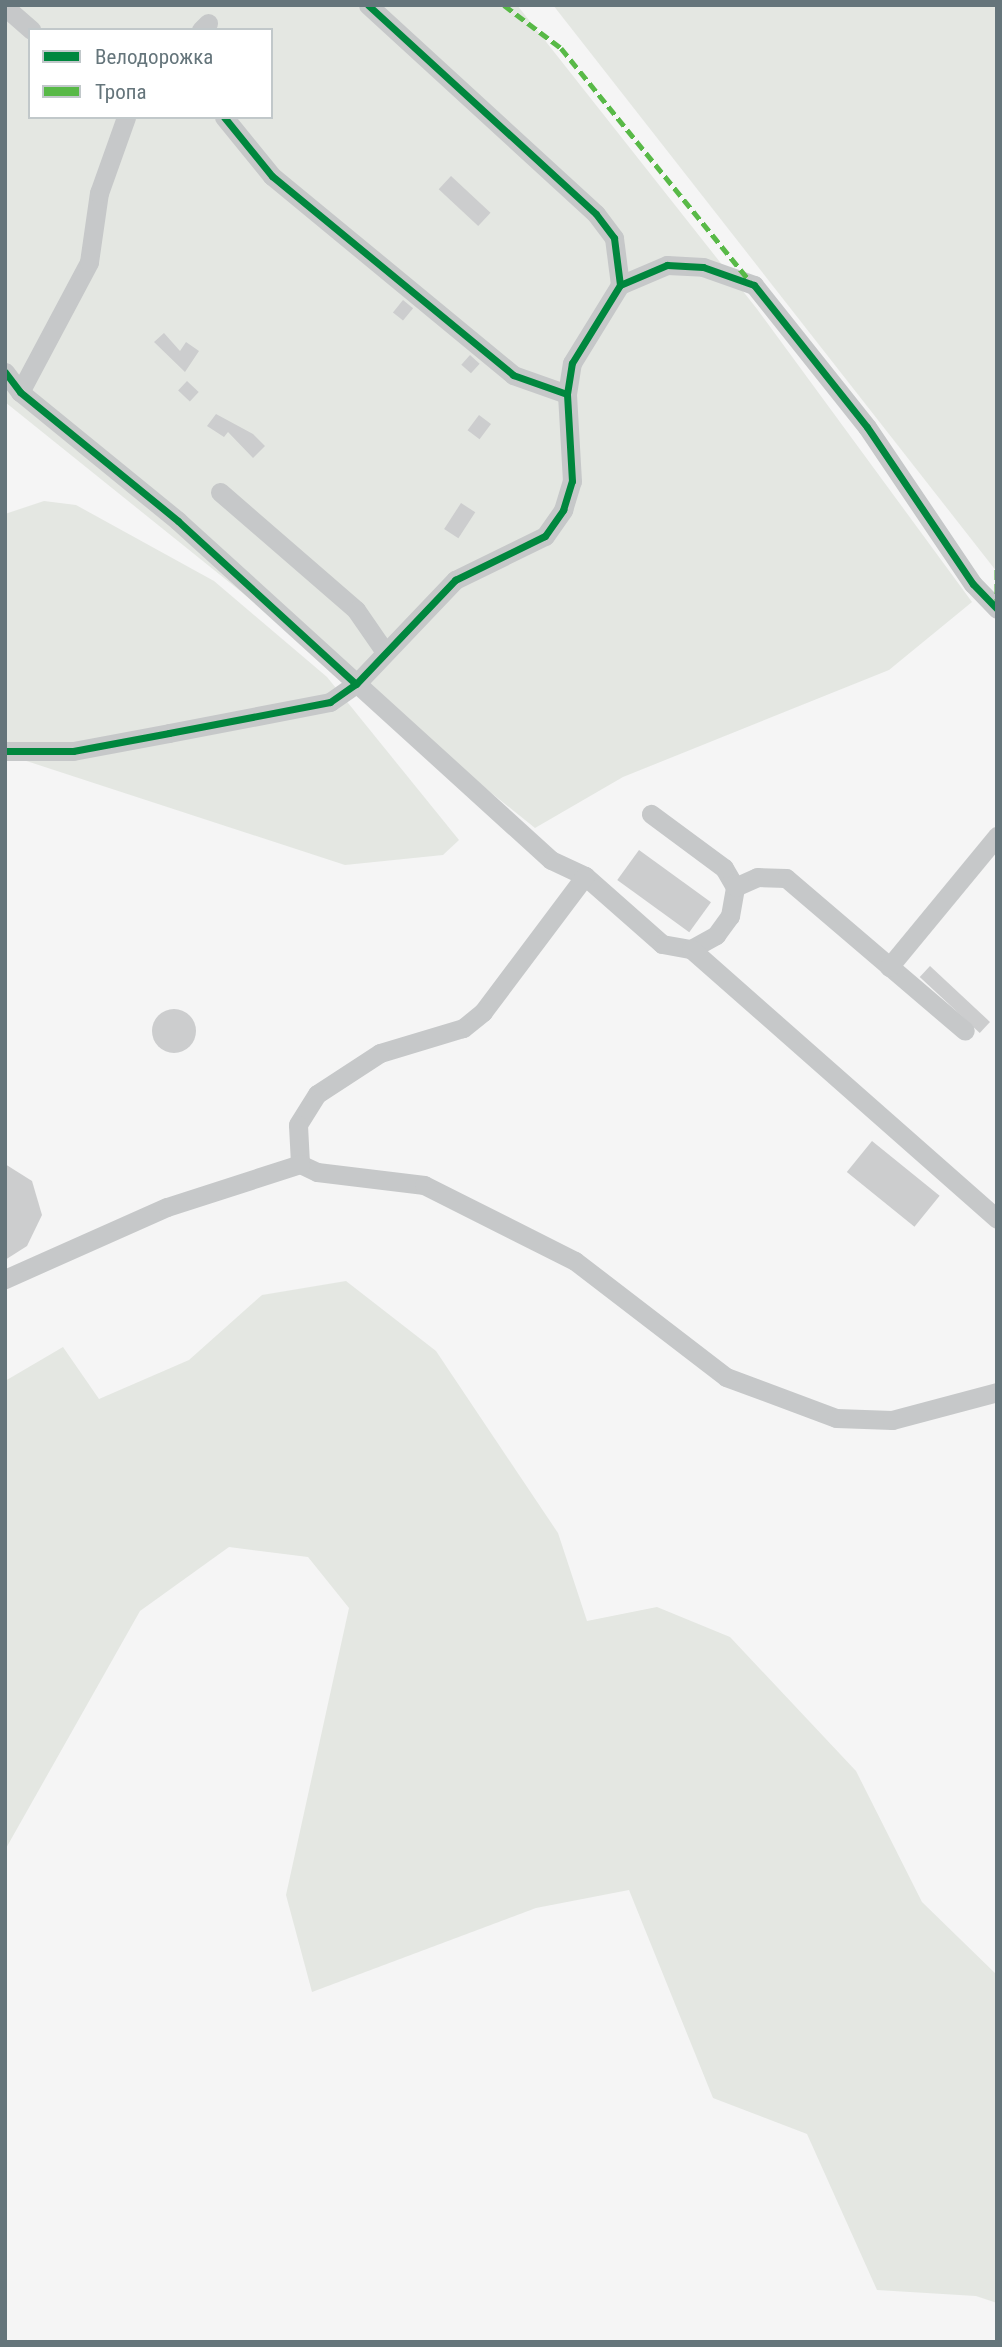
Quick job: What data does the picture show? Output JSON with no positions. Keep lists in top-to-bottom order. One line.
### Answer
{"legend":["Велодорожка","Тропа"]}
